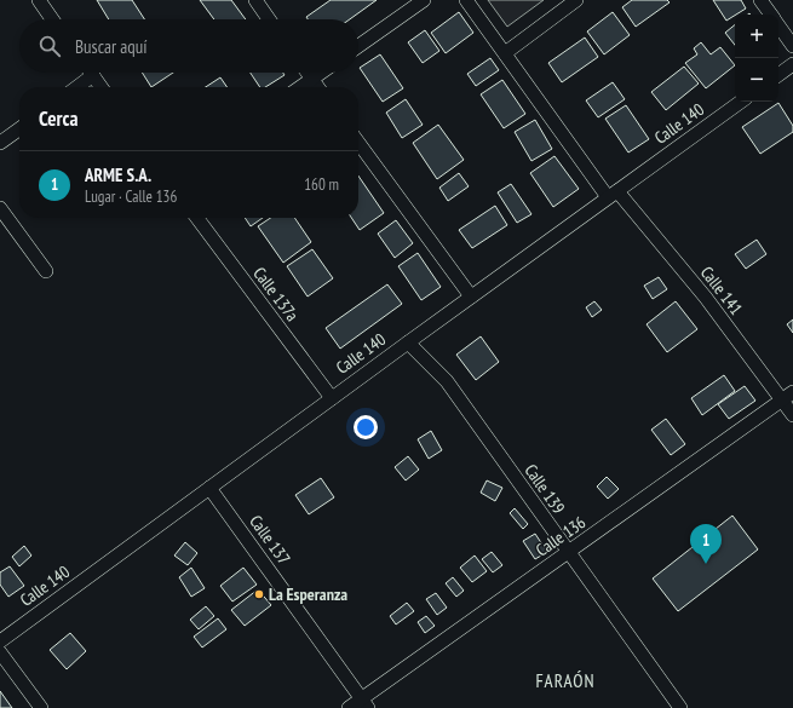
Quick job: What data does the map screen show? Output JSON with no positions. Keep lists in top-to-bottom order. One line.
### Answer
{"streets":{"street":["Calle 140","Calle 141","Calle 137a","Calle 139","Calle 136","Calle 137"]},"crossings":[["Calle 140","Calle 141"],["Calle 140","Calle 137a"],["Calle 140","Calle 139"],["Calle 140","Calle 137"],["Calle 141","Calle 136"],["Calle 139","Calle 136"],["Calle 136","Calle 137"]],"districts":["FARAÓN"],"places":["La Esperanza"],"page":{"map_buttons":["+","−"],"search":"Buscar aquí","heading":"Cerca","list":[{"mark":"1","name":"ARME S.A.","note":"Lugar · Calle 136","value":"160 m"}],"pins":"1"}}
